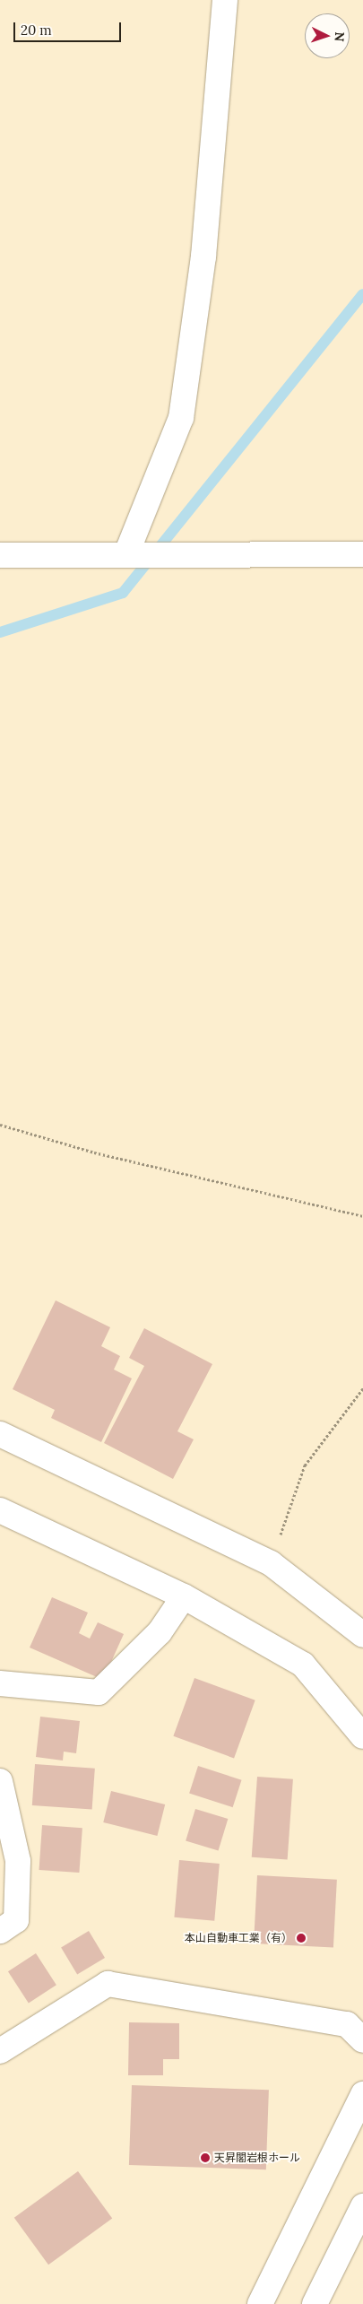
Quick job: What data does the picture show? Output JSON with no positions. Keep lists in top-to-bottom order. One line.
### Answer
{"places":["本山自動車工業（有）","天昇閣岩根ホール"],"scale_bar":"20 m","north":"right"}
